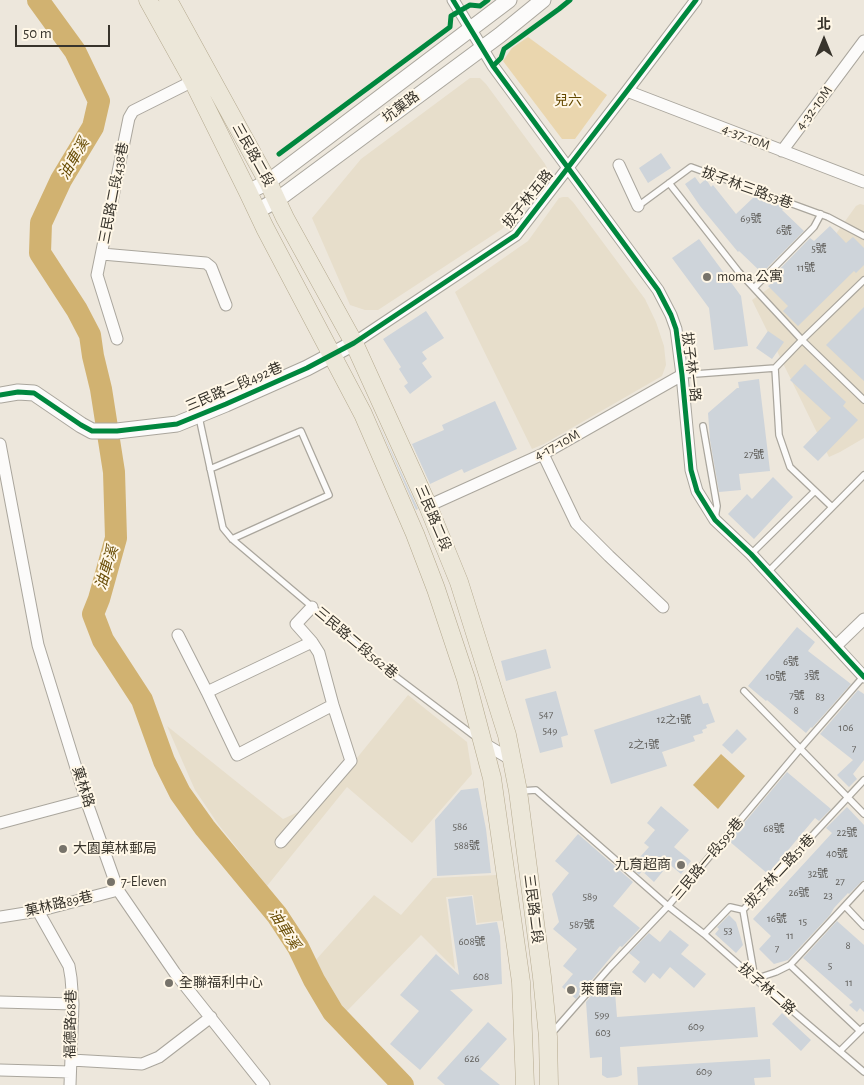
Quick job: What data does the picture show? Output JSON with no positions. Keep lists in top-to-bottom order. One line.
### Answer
{"streets":{"main road":["三民路二段"],"street":["坑菓路","4-32-10M","4-37-10M","三民路二段438巷","拔子林五路","拔子林一路","三民路二段492巷","4-17-10M","菓林路","菓林路89巷","福德路68巷"],"lane":["拔子林三路53巷","三民路二段562巷","三民路一段595巷","拔子林二路51巷","拔子林二路"]},"crossings":[["坑菓路","三民路二段"],["坑菓路","拔子林一路"],["4-32-10M","4-37-10M"],["4-37-10M","拔子林五路"],["三民路二段","三民路二段438巷"],["三民路二段","拔子林五路"],["三民路二段","三民路二段492巷"],["三民路二段","4-17-10M"],["三民路二段","三民路二段562巷"],["三民路二段","三民路一段595巷"],["三民路二段","拔子林二路"],["拔子林五路","拔子林一路"],["拔子林五路","三民路二段492巷"],["拔子林一路","4-17-10M"],["拔子林一路","三民路一段595巷"],["菓林路","菓林路89巷"],["三民路一段595巷","拔子林二路"],["拔子林二路51巷","拔子林二路"],["菓林路89巷","福德路68巷"]],"water":["油車溪"],"parks":["兒六"],"places":["moma 公寓","大園菓林郵局","九育超商","7-Eleven","全聯福利中心","萊爾富"],"house_numbers":["69號","6號","5號","11號","27號","6號","3號","10號","7號","83","8","547","12之1號","106","549","2之1號","7","586","68號","22號","588號","40號","32號","27","26號","23","589","16號","15","587號","53","11","608號","8","7","5","608","11","599","609","603","626","609"],"scale_bar":"50 m","north":"top"}
